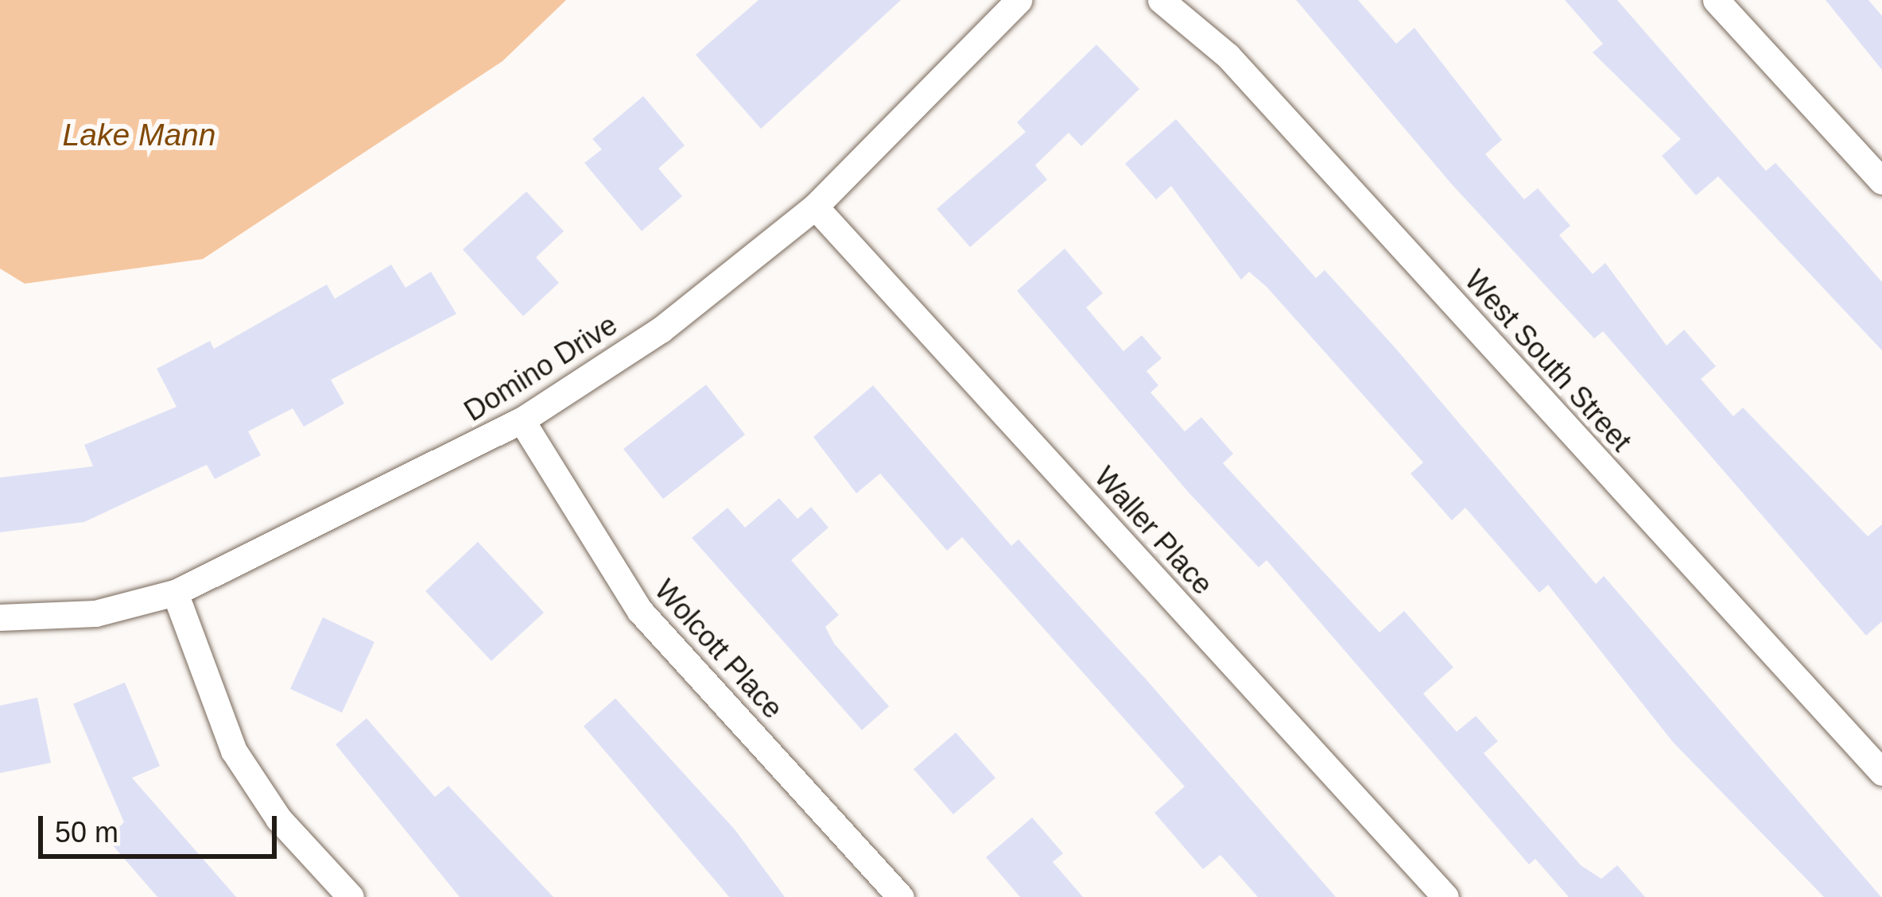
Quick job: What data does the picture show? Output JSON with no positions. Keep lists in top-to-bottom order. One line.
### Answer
{"streets":{"street":["West South Street","Domino Drive","Waller Place","Wolcott Place"]},"crossings":[["Domino Drive","Waller Place"],["Domino Drive","Wolcott Place"]],"water":["Lake Mann"],"scale_bar":"50 m"}
